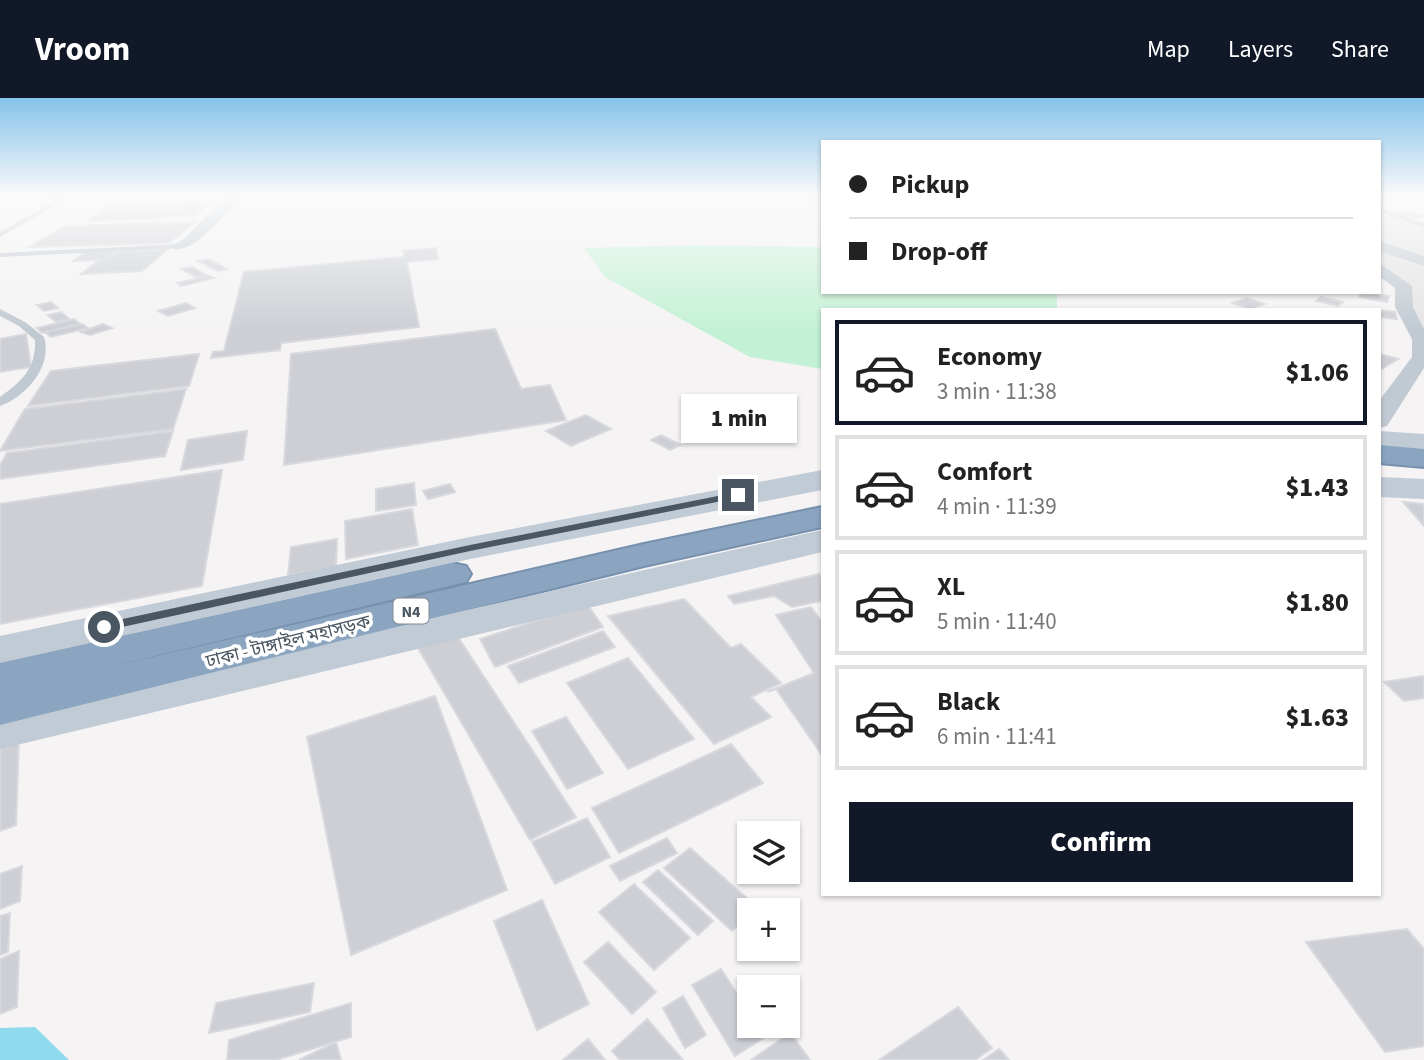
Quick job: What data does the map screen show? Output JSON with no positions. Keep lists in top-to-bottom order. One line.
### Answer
{"streets":{"highway":["N4","ঢাকা - টাঙ্গাইল মহাসড়ক"]},"page":{"header":"Vroom","nav":["Map","Layers","Share"],"banner":["Pickup","Drop-off"],"list":[{"name":"Economy","note":"3 min · 11:38","value":"$1.06"},{"name":"Comfort","note":"4 min · 11:39","value":"$1.43"},{"name":"XL","note":"5 min · 11:40","value":"$1.80"},{"name":"Black","note":"6 min · 11:41","value":"$1.63"}],"bubble":"1 min","buttons":"Confirm","map_buttons":["+","−"]}}
